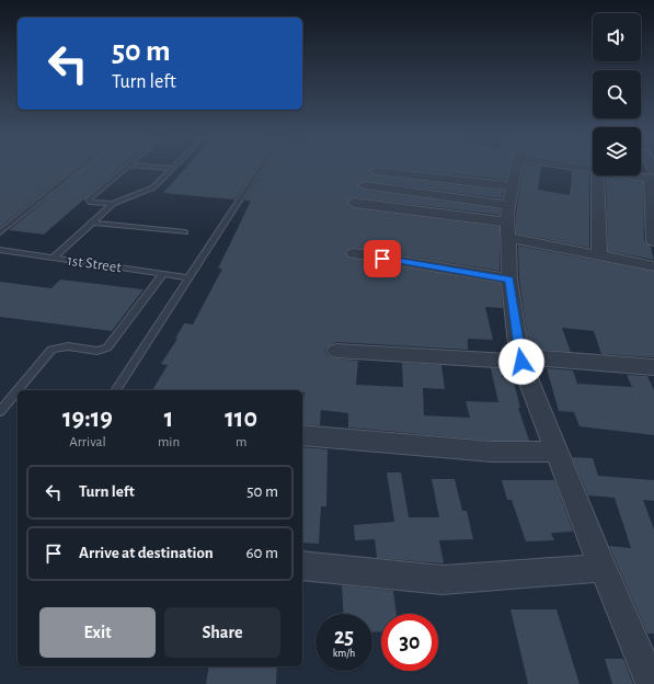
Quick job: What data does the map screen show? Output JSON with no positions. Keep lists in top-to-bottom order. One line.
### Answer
{"streets":{"lane":["1st Street"]},"page":{"turn":["50 m","Turn left"],"eta":["19:19","Arrival","1","min","110","m"],"list":[{"name":"Turn left","value":"50 m"},{"name":"Arrive at destination","value":"60 m"}],"buttons":["Exit","Share"],"speed":"25 km/h","limit":"30"}}
